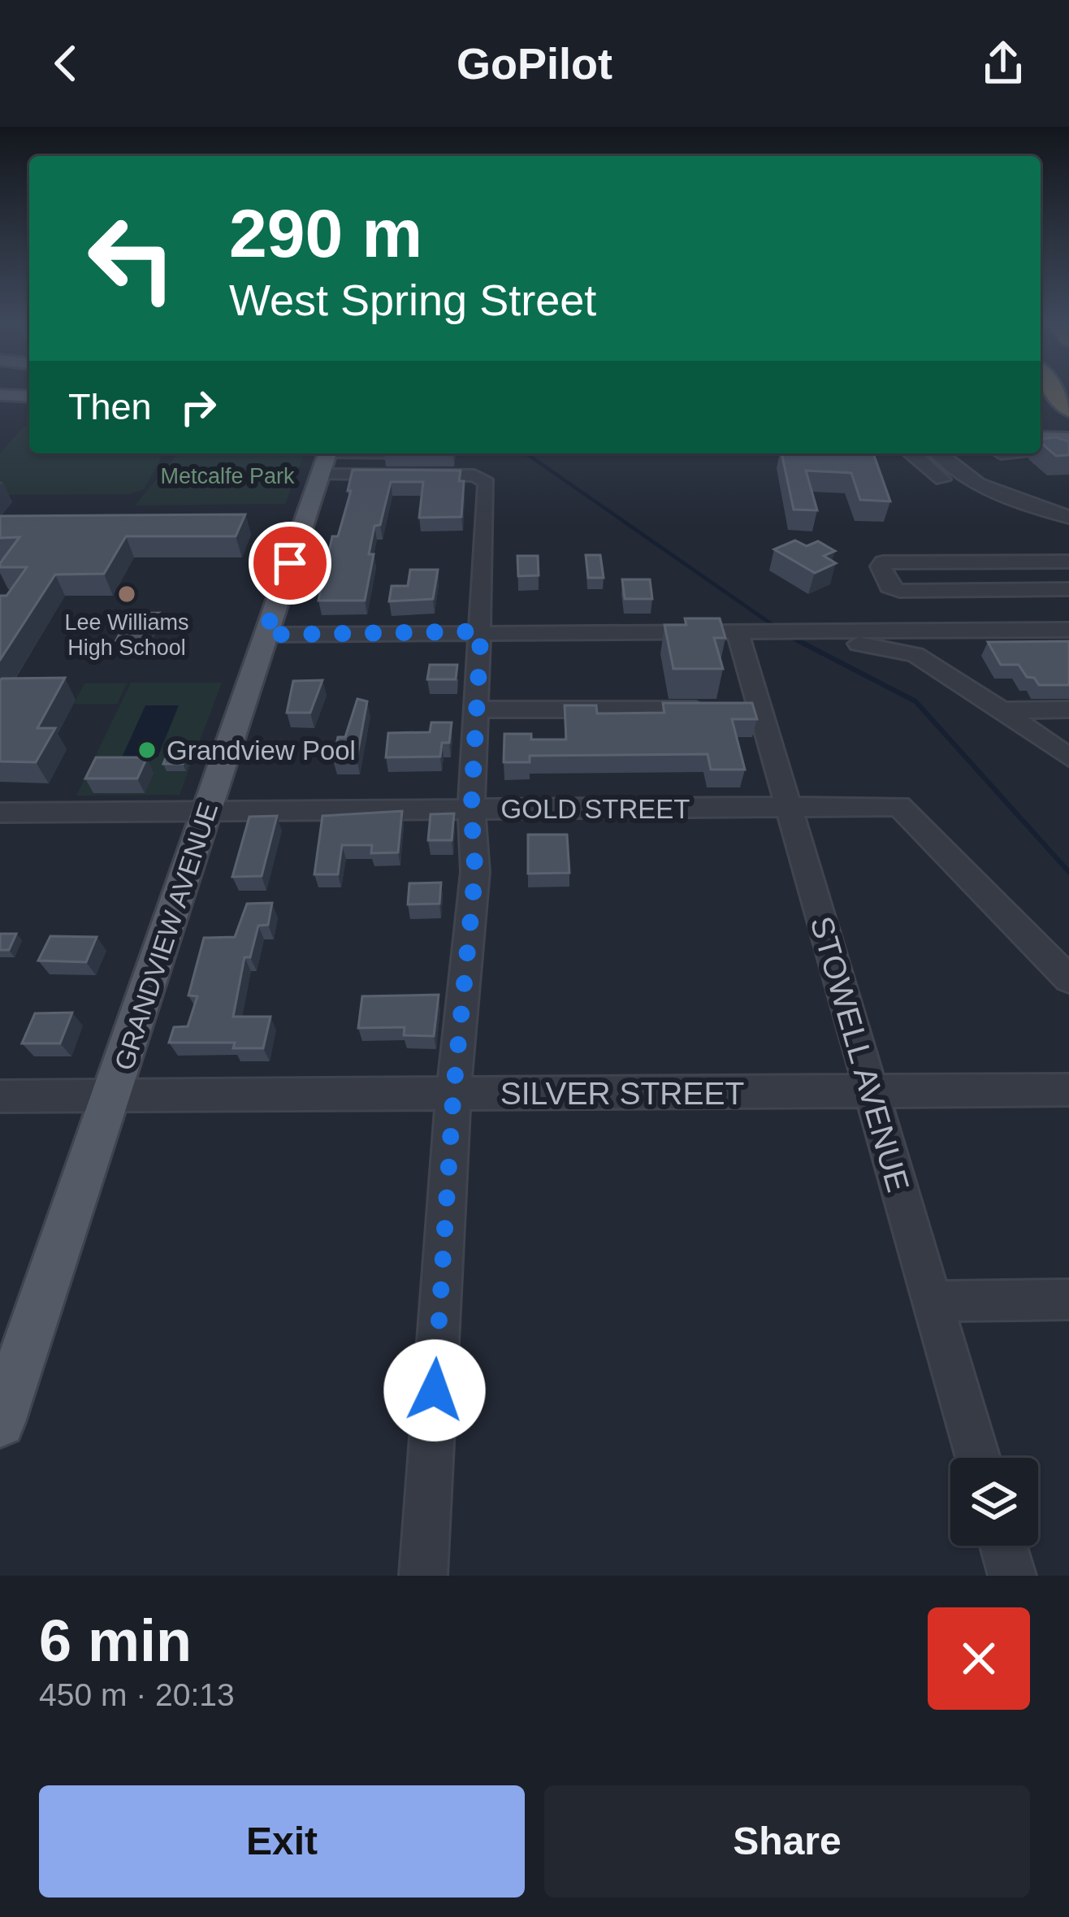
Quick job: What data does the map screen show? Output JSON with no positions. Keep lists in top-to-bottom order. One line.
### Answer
{"streets":{"main road":["GRANDVIEW AVENUE"],"street":["GOLD STREET","STOWELL AVENUE","SILVER STREET"]},"crossings":[["GOLD STREET","GRANDVIEW AVENUE"],["GOLD STREET","STOWELL AVENUE"],["GRANDVIEW AVENUE","SILVER STREET"],["STOWELL AVENUE","SILVER STREET"]],"parks":["Metcalfe Park"],"places":["Lee Williams High School","Grandview Pool"],"page":{"header":"GoPilot","turn":["290 m","West Spring Street"],"then":"Then","heading":["6 min","450 m · 20:13"],"buttons":["Exit","Share"]}}
